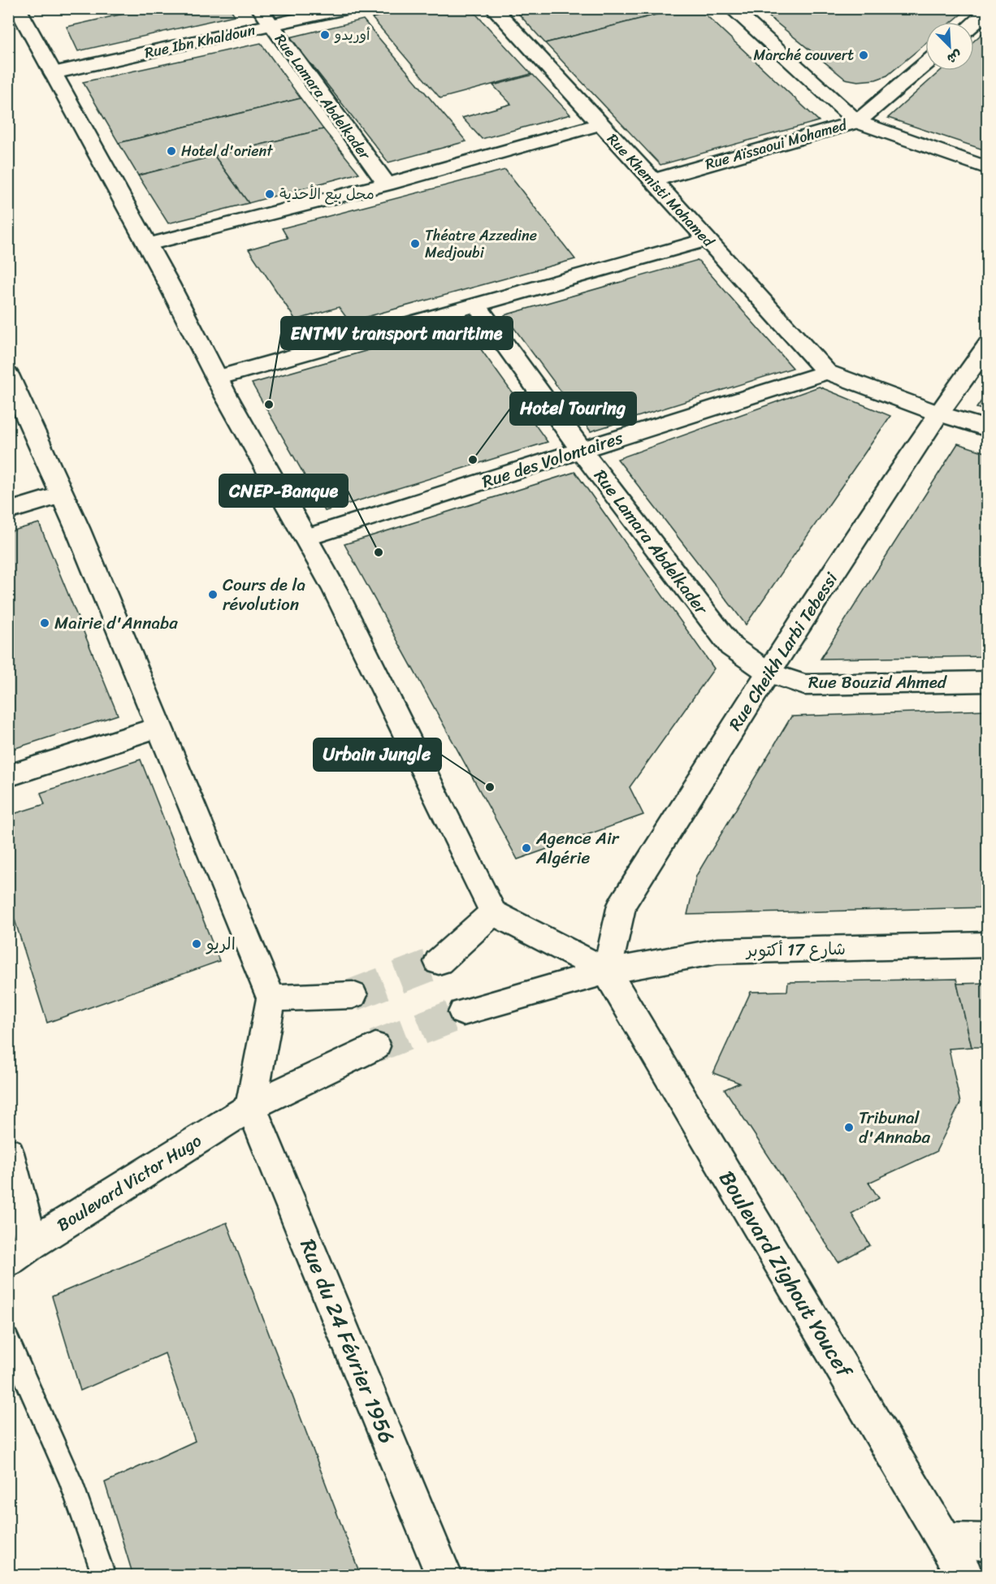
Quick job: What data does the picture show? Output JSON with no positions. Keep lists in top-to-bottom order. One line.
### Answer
{"streets":{"street":["Rue Ibn Khaldoun","Rue Lamara Abdelkader","Rue Aïssaoui Mohamed","Rue Khemisti Mohamed","Rue des Volontaires","Rue Cheikh Larbi Tebessi","Rue Bouzid Ahmed","شارع 17 أكتوبر","Boulevard Victor Hugo","Boulevard Zighout Youcef","Rue du 24 Février 1956"]},"crossings":[["Rue Ibn Khaldoun","Rue Lamara Abdelkader"],["Rue Lamara Abdelkader","Rue des Volontaires"],["Rue Lamara Abdelkader","Rue Cheikh Larbi Tebessi"],["Rue Lamara Abdelkader","Rue Bouzid Ahmed"],["Rue Aïssaoui Mohamed","Rue Khemisti Mohamed"],["Rue Khemisti Mohamed","Rue des Volontaires"],["Rue Cheikh Larbi Tebessi","Rue Bouzid Ahmed"],["Rue Cheikh Larbi Tebessi","شارع 17 أكتوبر"],["Rue Cheikh Larbi Tebessi","Boulevard Zighout Youcef"],["شارع 17 أكتوبر","Boulevard Zighout Youcef"],["Boulevard Victor Hugo","Rue du 24 Février 1956"]],"places":["أوريدو","Marché couvert","Hotel d'orient","محل بيع الأحذية","Théatre Azzedine Medjoubi","ENTMV transport maritime","Hotel Touring","CNEP-Banque","Cours de la révolution","Mairie d'Annaba","Urbain Jungle","Agence Air Algérie","الريو","Tribunal d'Annaba"],"north":"bottom right"}
